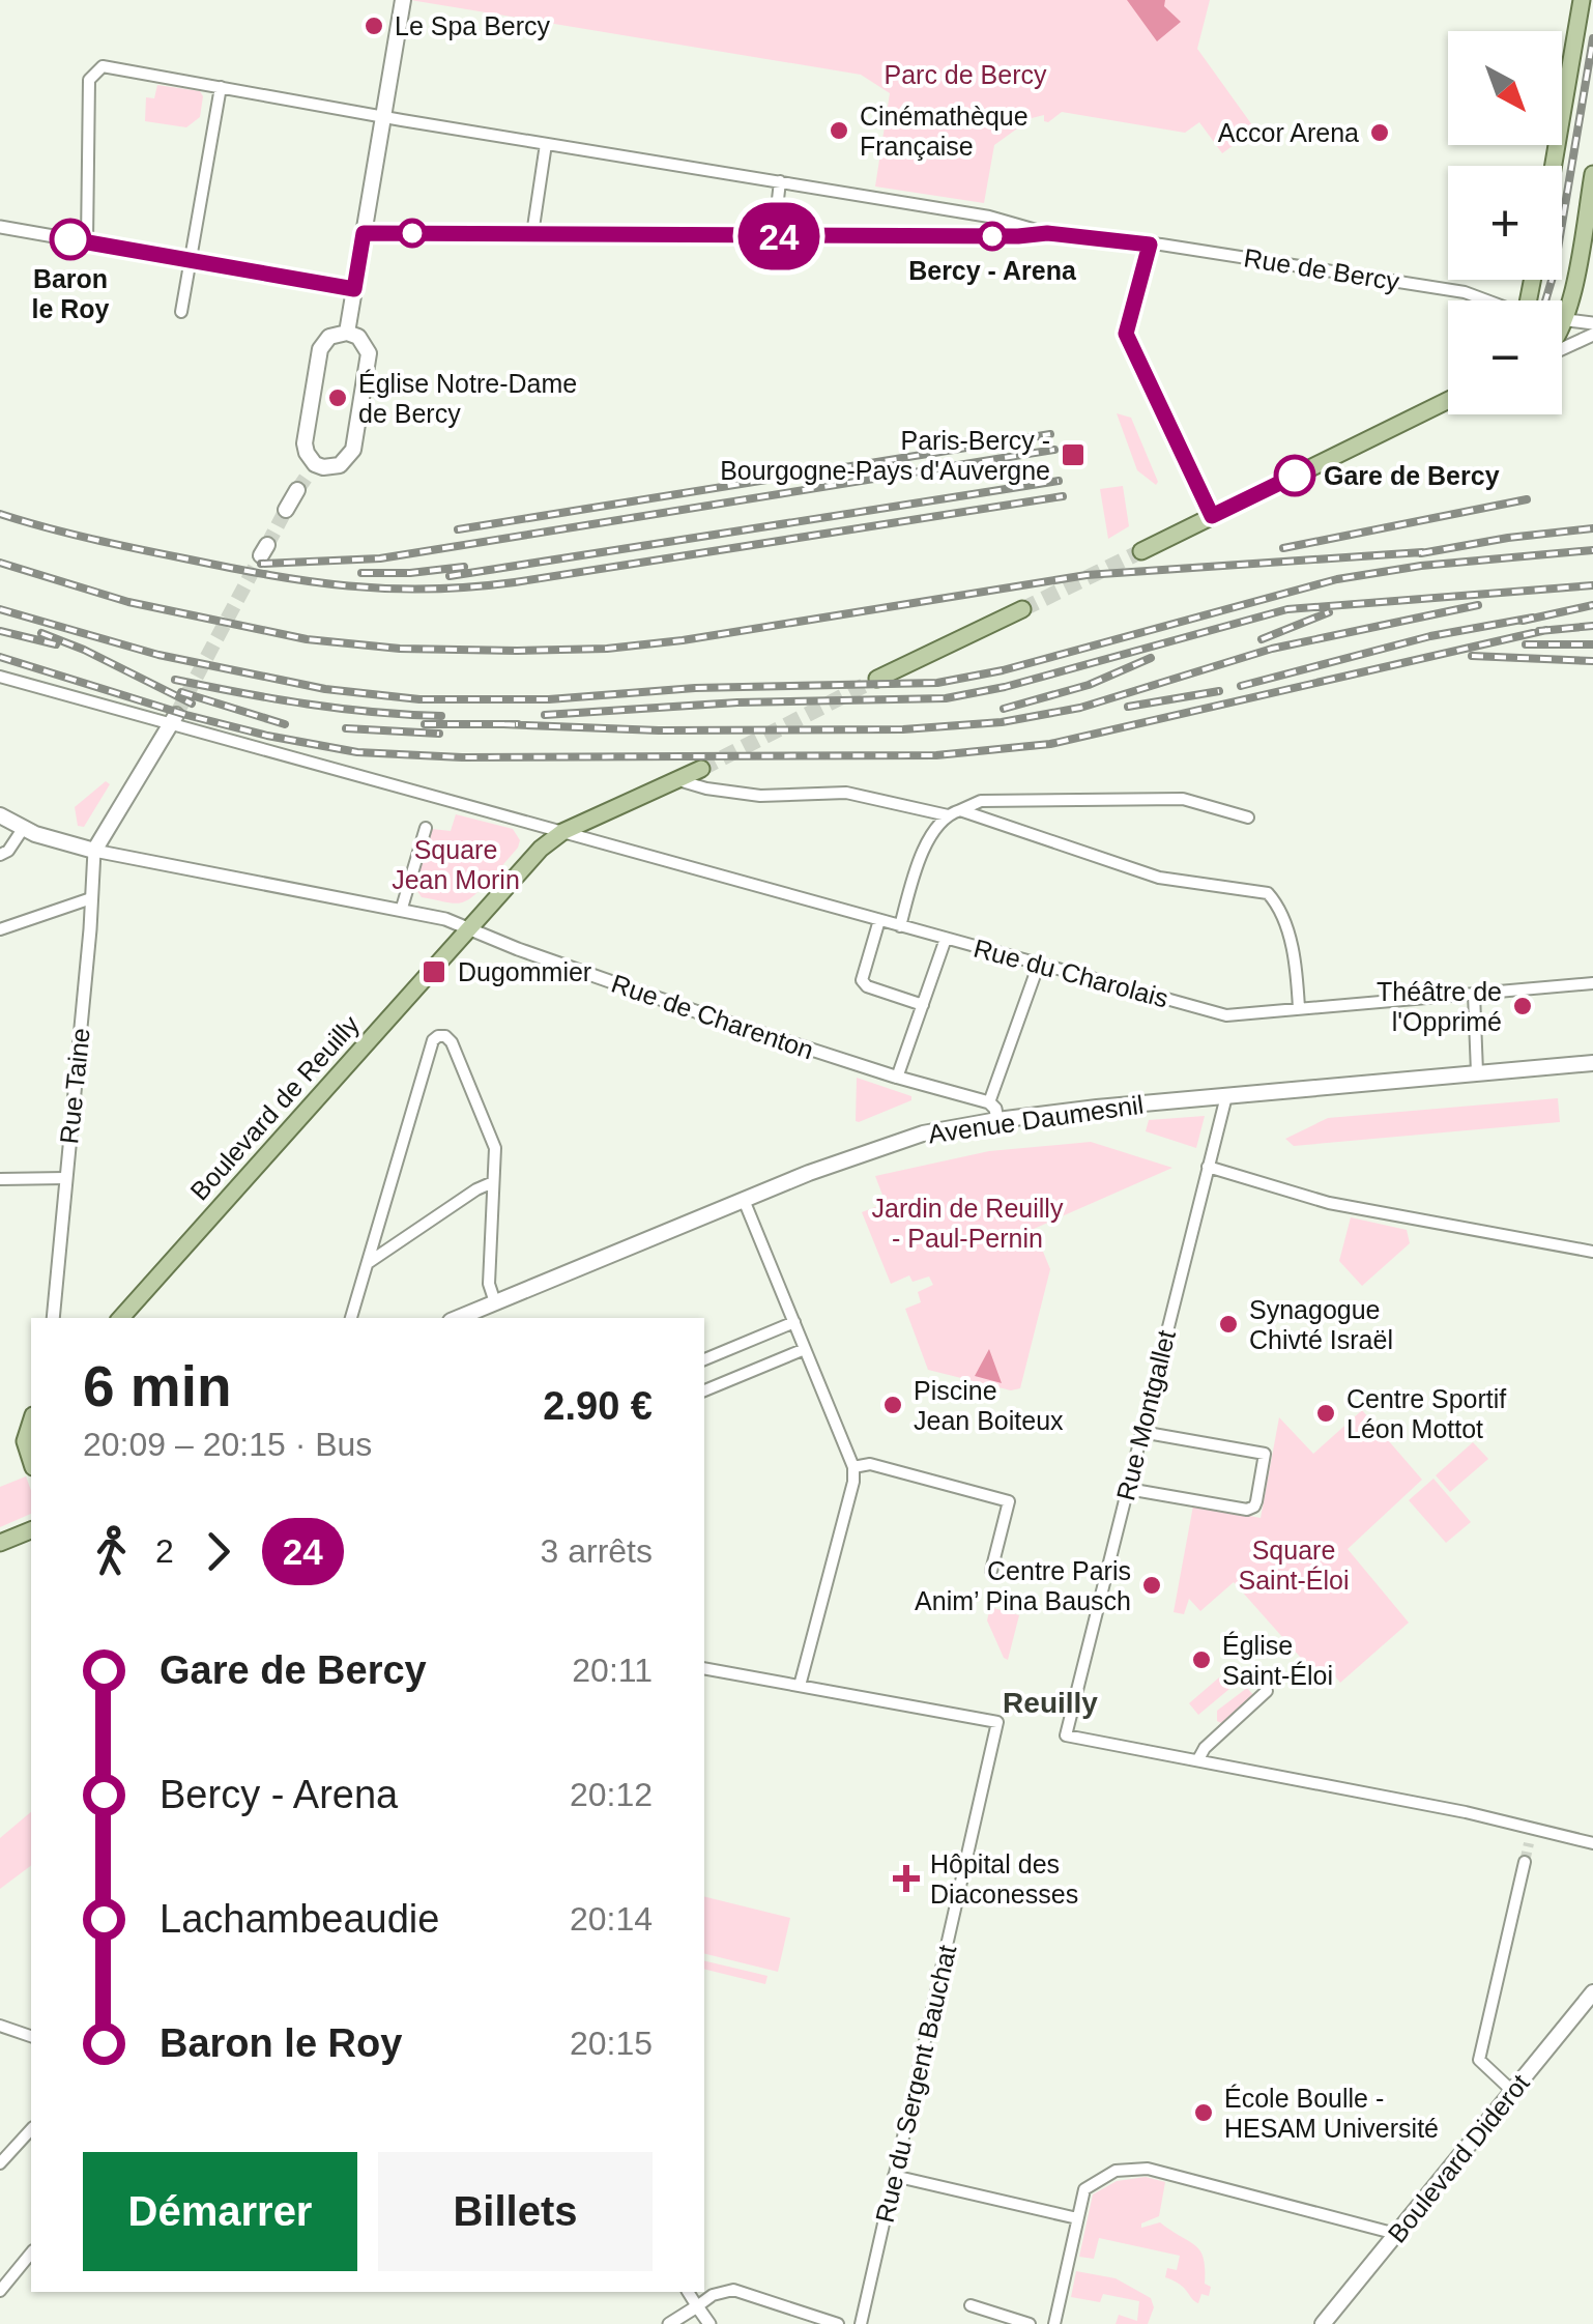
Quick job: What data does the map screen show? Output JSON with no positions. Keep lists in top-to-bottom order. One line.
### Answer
{"streets":{"main road":["Rue de Charenton","Boulevard de Reuilly","Avenue Daumesnil","Boulevard Diderot"],"street":["Rue de Bercy","Rue du Charolais","Rue Taine","Rue Montgallet","Rue du Sergent Bauchat"]},"crossings":[["Rue du Charolais","Boulevard de Reuilly"],["Rue de Charenton","Rue Taine"],["Rue de Charenton","Boulevard de Reuilly"],["Avenue Daumesnil","Rue Montgallet"]],"districts":["Reuilly"],"parks":["Parc de Bercy","Square Jean Morin","Jardin de Reuilly - Paul-Pernin","Square Saint-Éloi"],"places":{"other":["Le Spa Bercy","Cinémathèque Française","Accor Arena","Bercy - Arena","Baron le Roy","Église Notre-Dame de Bercy","Gare de Bercy","Théâtre de l'Opprimé","Synagogue Chivté Israël","Piscine Jean Boiteux","Centre Sportif Léon Mottot","Centre Paris Anim’ Pina Bausch","Église Saint-Éloi","École Boulle - HESAM Université"],"transit":["Paris-Bercy - Bourgogne-Pays d'Auvergne","Dugommier"],"health":["Hôpital des Diaconesses"]},"lines":["bus line 24"],"north":"bottom right","page":{"on_map":"24","map_buttons":["+","−"],"heading":["6 min","20:09 – 20:15 · Bus","2.90 €"],"legs":["2","24","3 arrêts"],"list":[{"name":"Gare de Bercy","value":"20:11"},{"name":"Bercy - Arena","value":"20:12"},{"name":"Lachambeaudie","value":"20:14"},{"name":"Baron le Roy","value":"20:15"}],"buttons":["Démarrer","Billets"]}}
